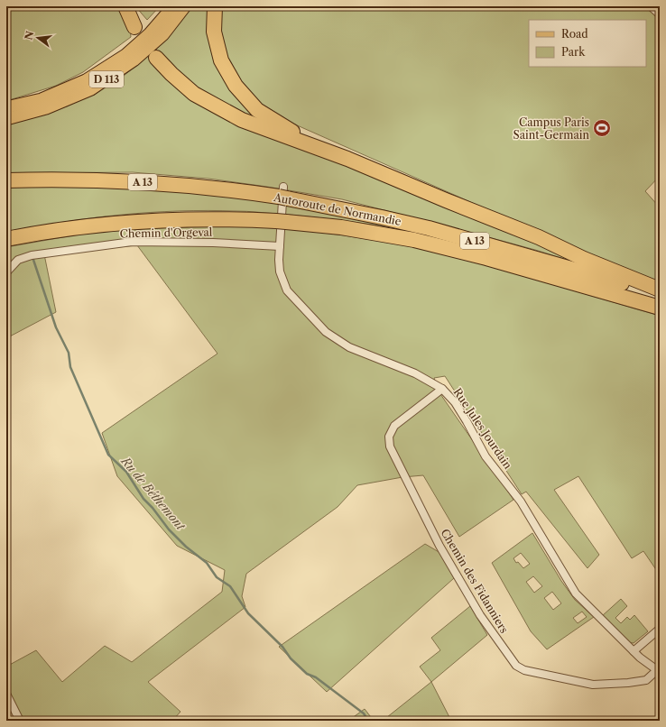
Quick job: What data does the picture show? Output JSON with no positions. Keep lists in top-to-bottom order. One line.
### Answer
{"streets":{"highway":["A 13","Autoroute de Normandie"],"main road":["D 113"],"street":["Chemin d'Orgeval","Rue Jules Jourdain","Chemin des Fidanniers"]},"crossings":[["Autoroute de Normandie","Rue Jules Jourdain"],["Chemin d'Orgeval","Rue Jules Jourdain"],["Rue Jules Jourdain","Chemin des Fidanniers"]],"water":["Ru de Béthemont"],"places":{"sports":["Campus Paris Saint-Germain"]},"legend":["Road","Park"],"north":"left"}
